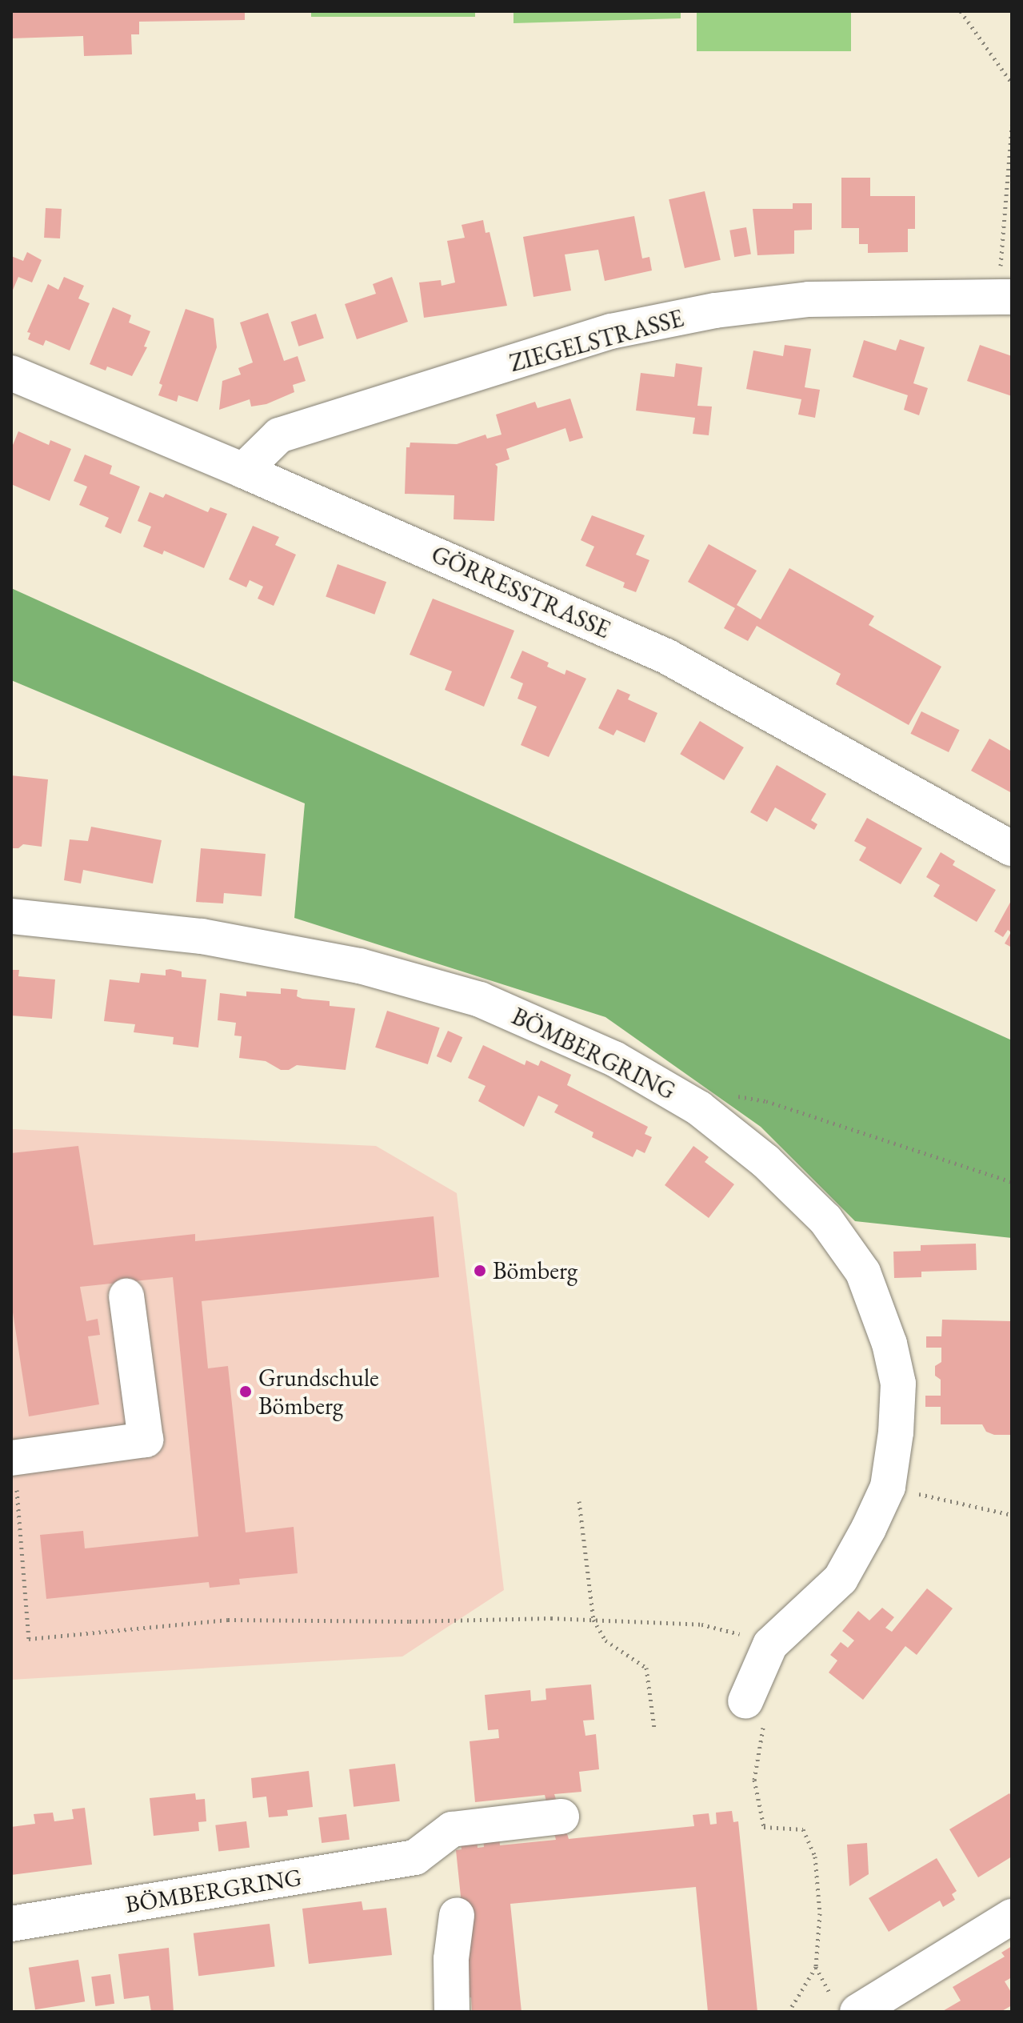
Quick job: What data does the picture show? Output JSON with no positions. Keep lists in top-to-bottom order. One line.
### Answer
{"streets":{"street":["ZIEGELSTRASSE","GÖRRESSTRASSE","BÖMBERGRING"]},"crossings":[["ZIEGELSTRASSE","GÖRRESSTRASSE"]],"places":["Bömberg","Grundschule Bömberg"]}
